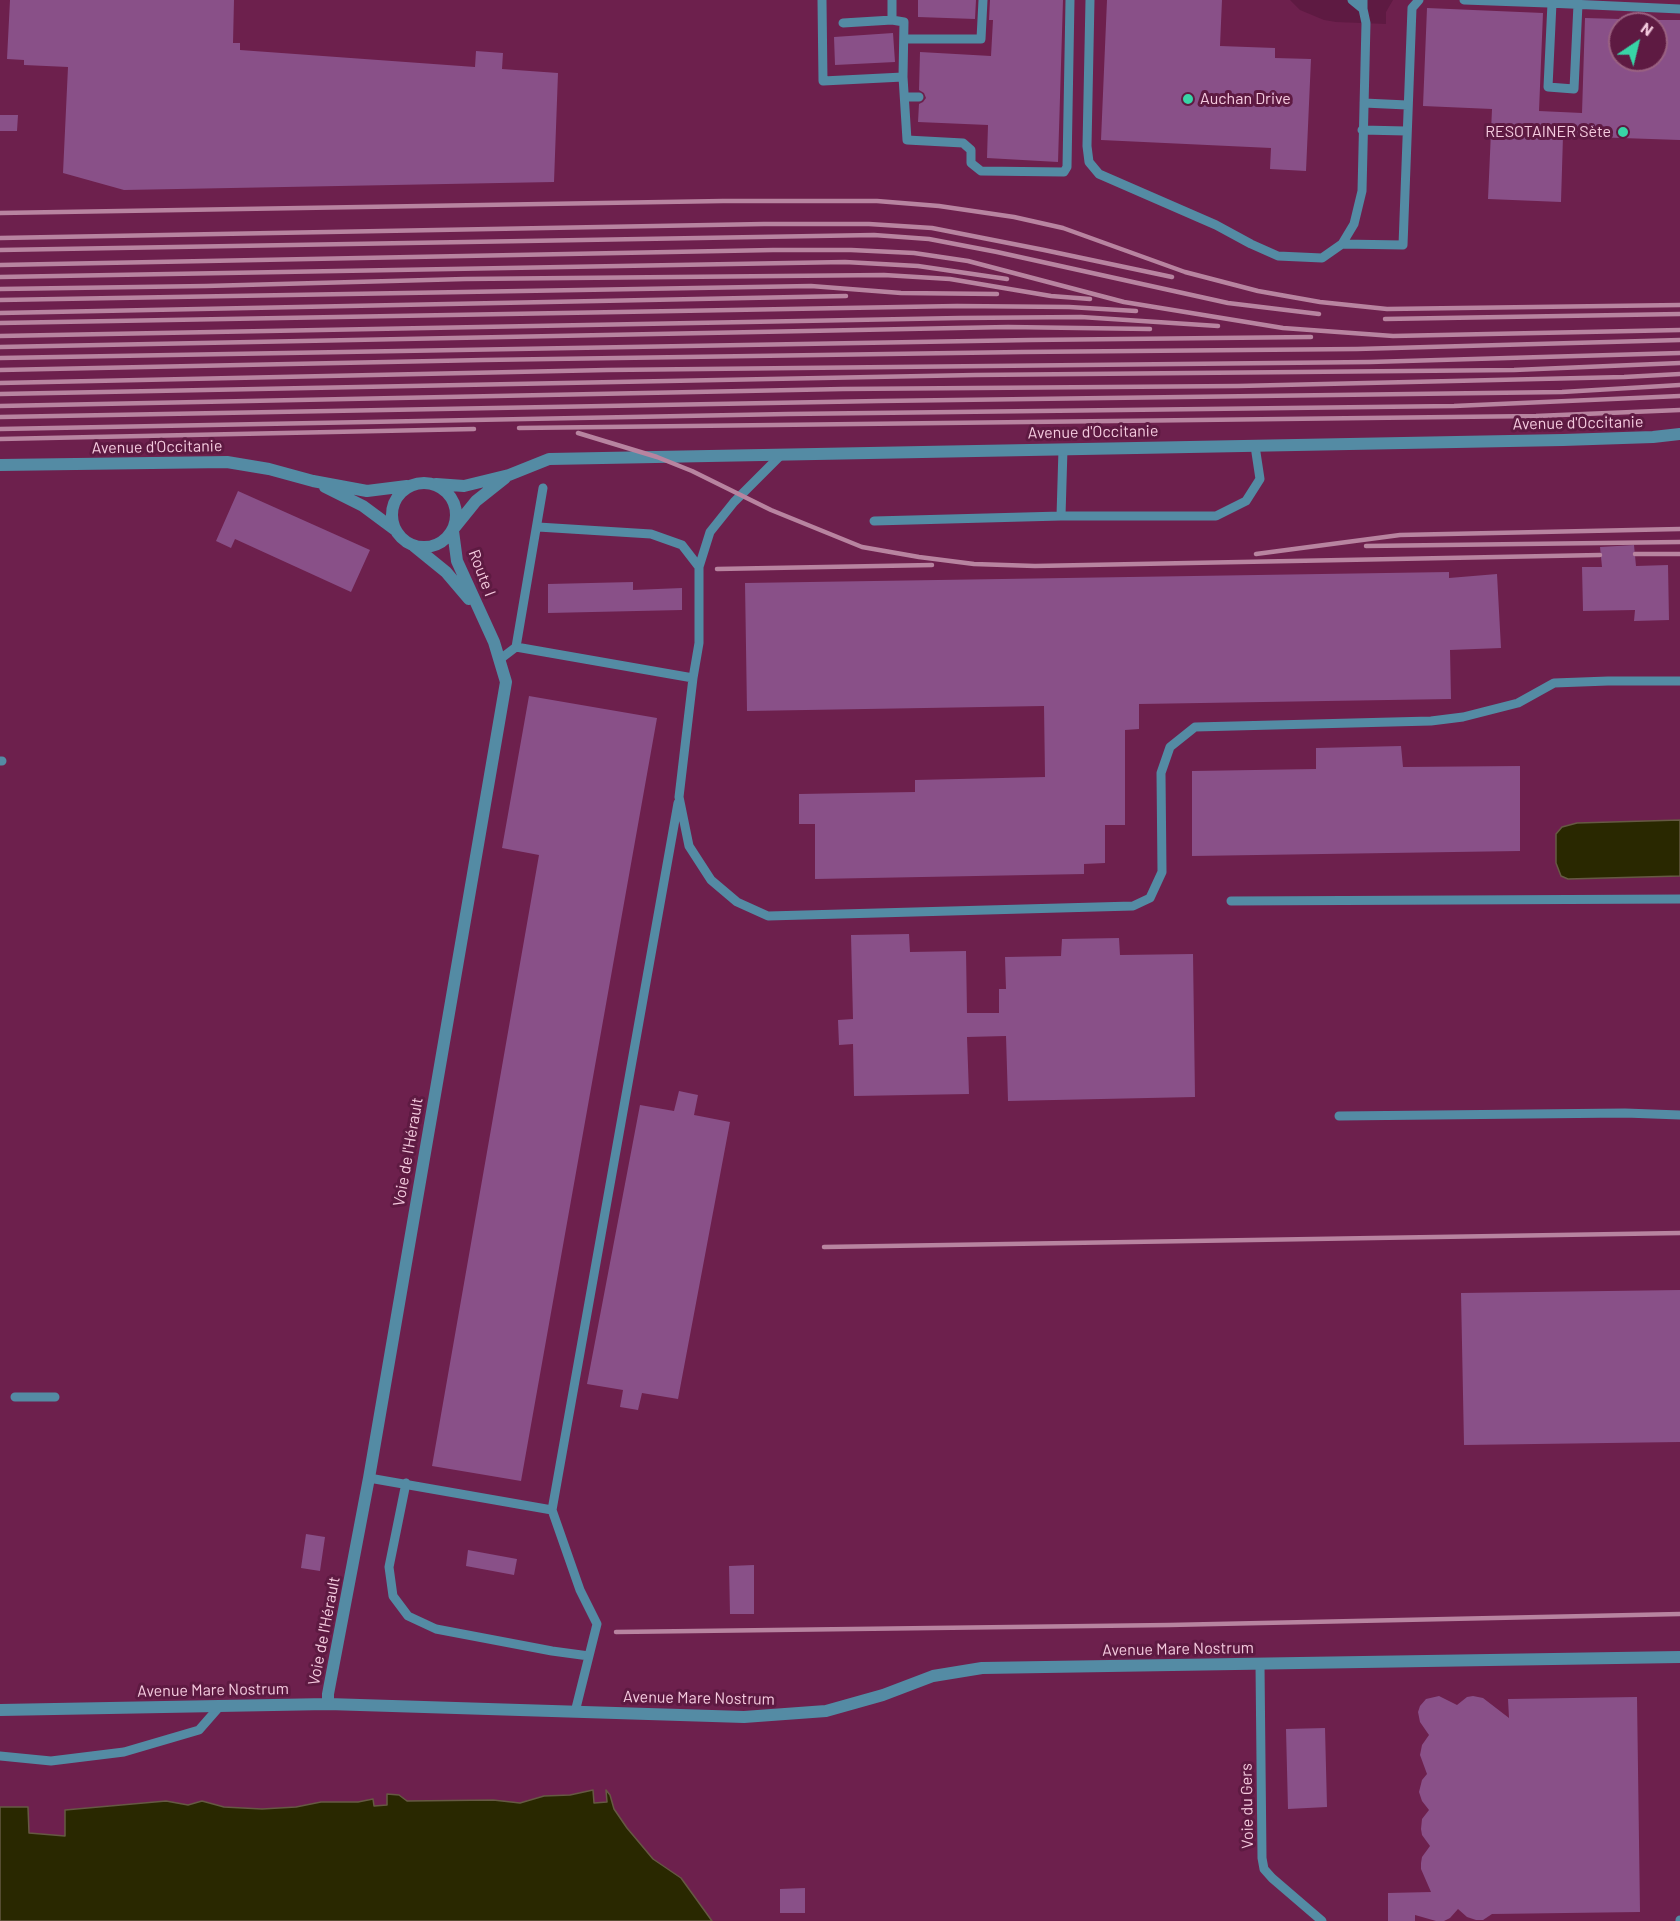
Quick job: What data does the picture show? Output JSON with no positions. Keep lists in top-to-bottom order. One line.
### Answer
{"streets":{"street":["Avenue d'Occitanie","Route I","Voie de l'Hérault","Avenue Mare Nostrum"],"lane":["Voie du Gers"]},"crossings":[["Avenue d'Occitanie","Route I"],["Route I","Voie de l'Hérault"],["Voie de l'Hérault","Avenue Mare Nostrum"],["Avenue Mare Nostrum","Voie du Gers"]],"places":["Auchan Drive","RESOTAINER Sète"],"north":"top right"}
